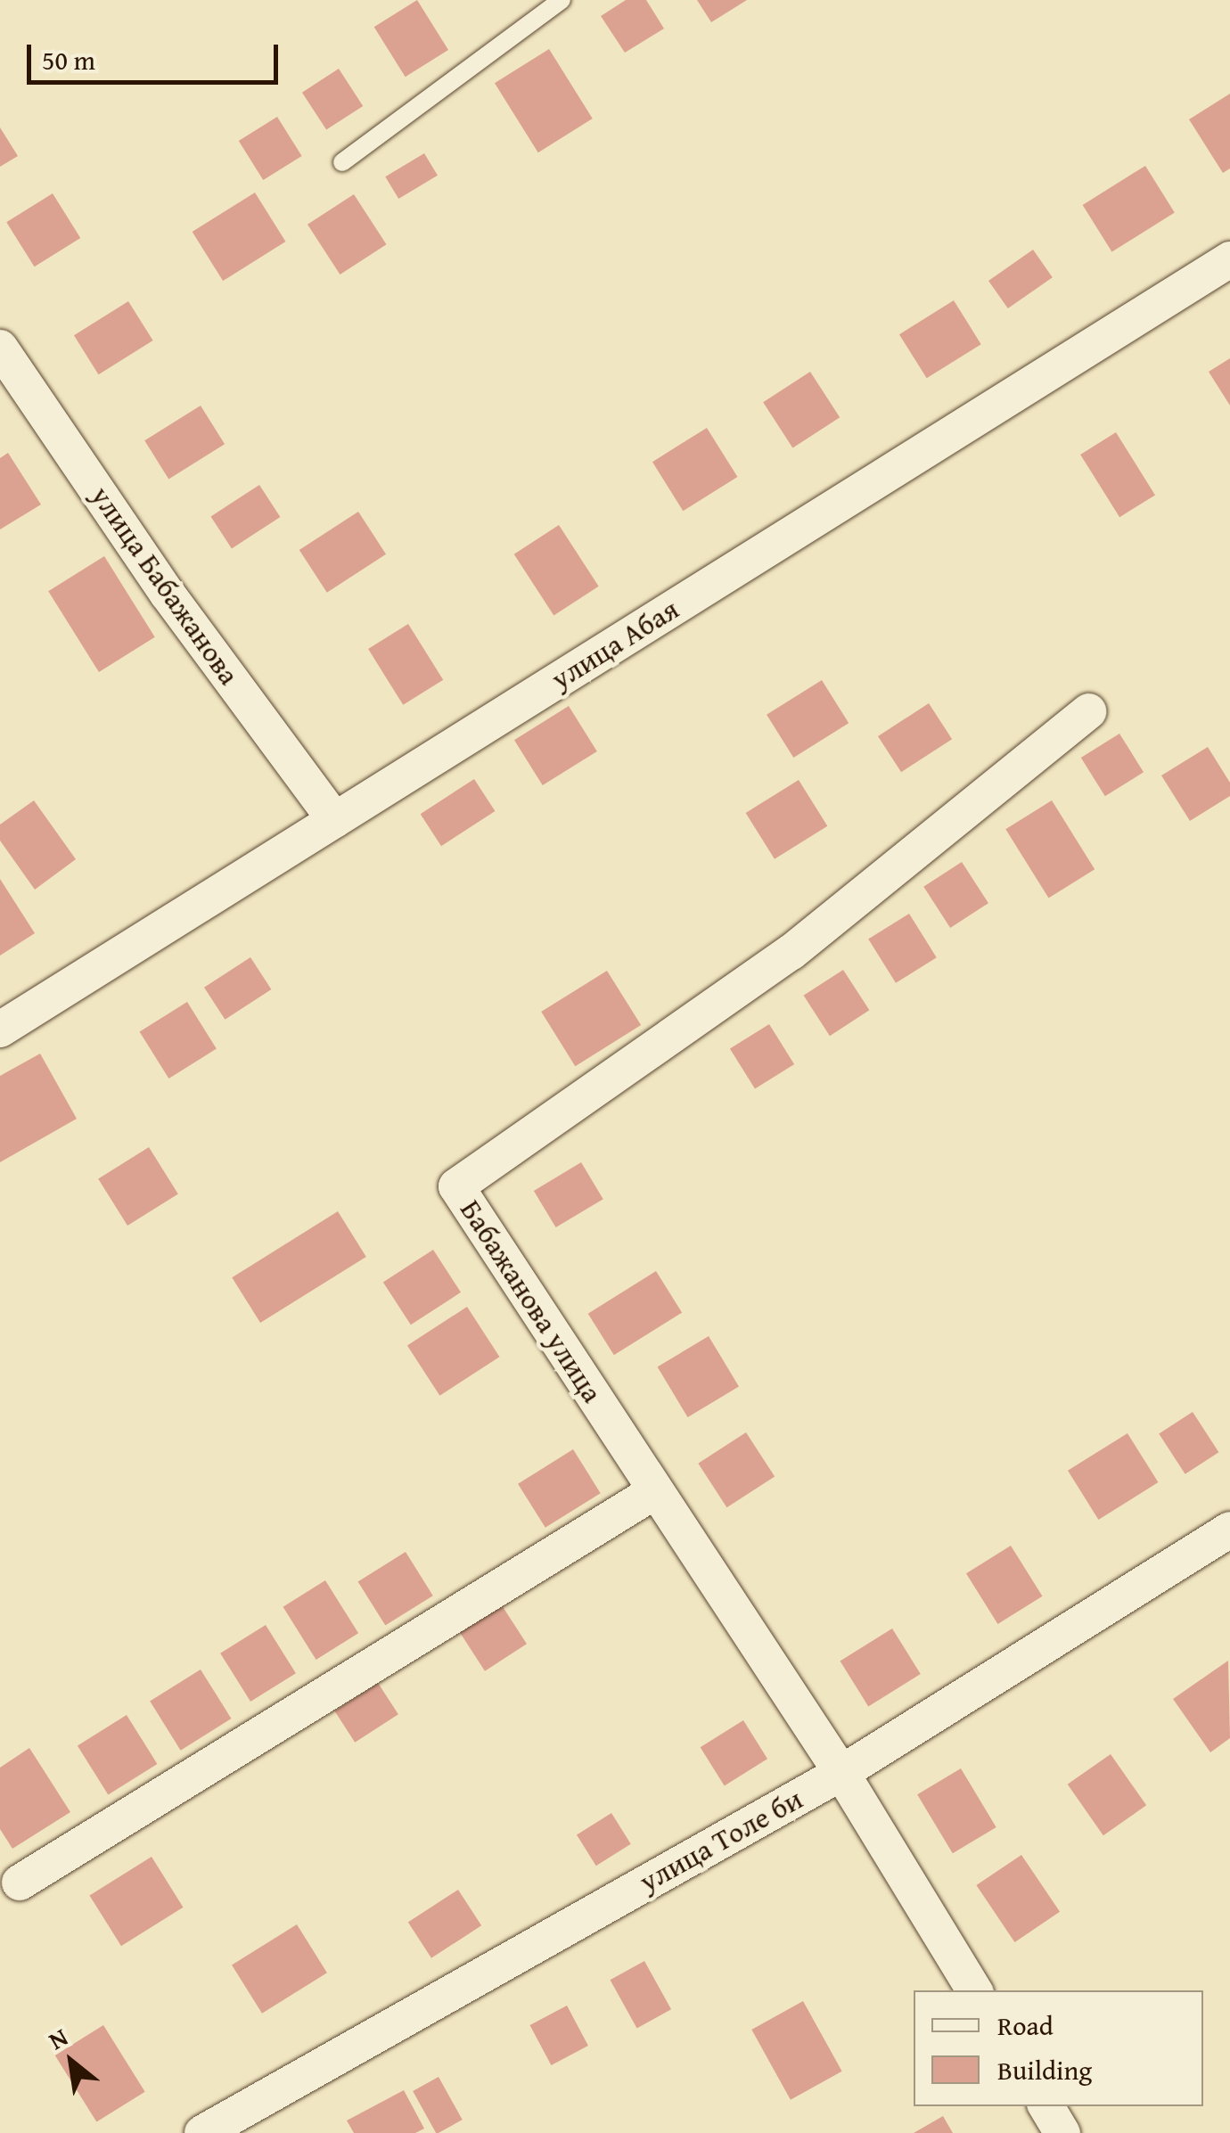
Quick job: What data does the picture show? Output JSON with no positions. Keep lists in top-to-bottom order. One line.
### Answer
{"streets":{"street":["улица Бабажанова","улица Абая","Бабажанова улица","улица Толе би"]},"crossings":[["улица Бабажанова","улица Абая"],["Бабажанова улица","улица Толе би"]],"legend":["Road","Building"],"scale_bar":"50 m","north":"top left"}
